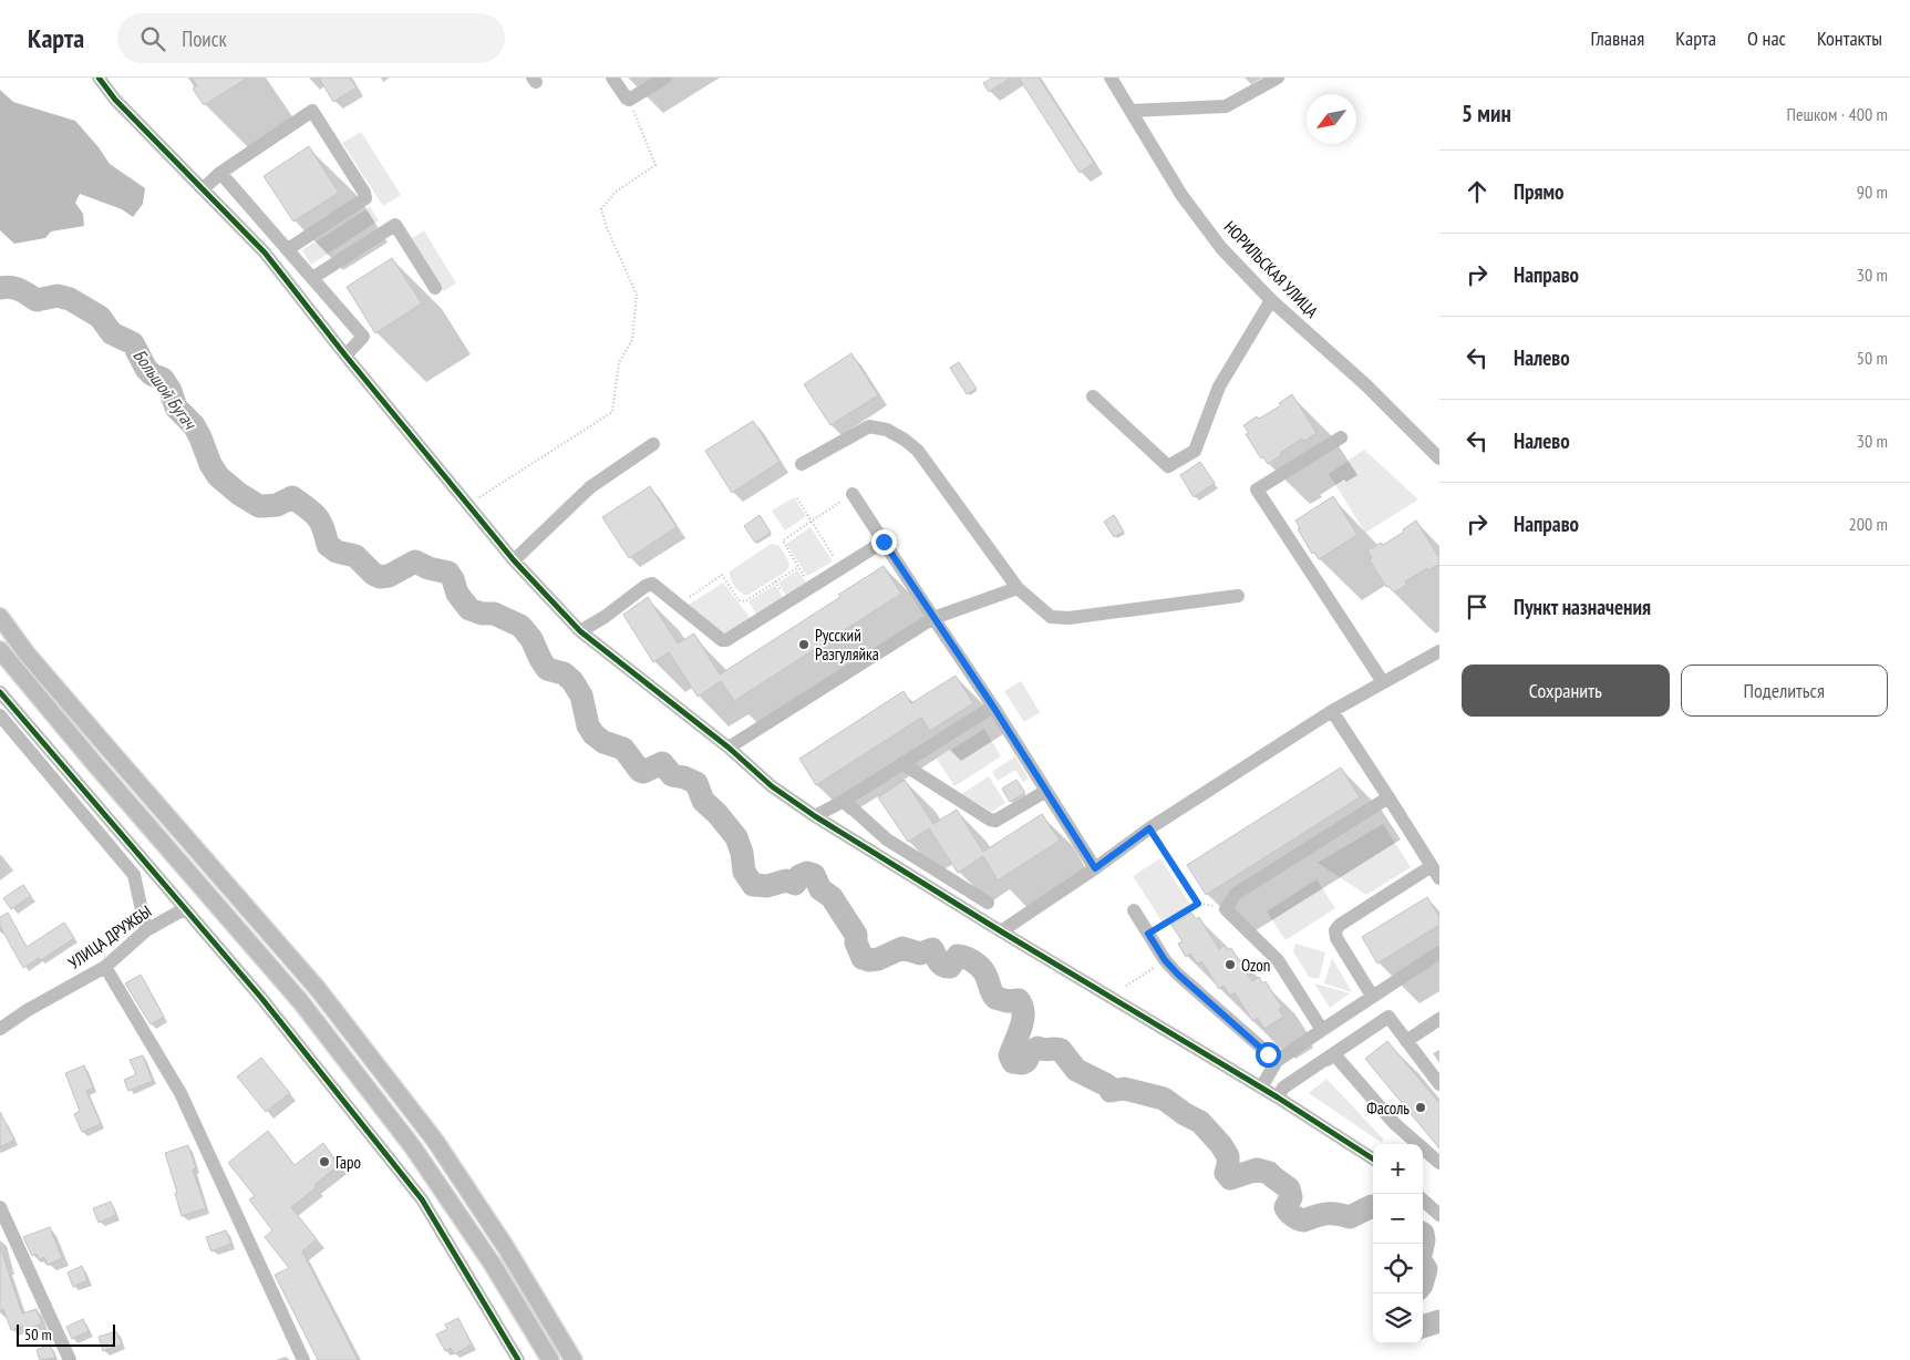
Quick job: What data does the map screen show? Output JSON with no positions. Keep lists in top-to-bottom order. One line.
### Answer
{"streets":{"street":["НОРИЛЬСКАЯ УЛИЦА","УЛИЦА ДРУЖБЫ"]},"water":["Большой Бугач"],"places":["Русский Разгуляйка","Ozon","Фасоль","Гаро"],"scale_bar":"50 m","north":"bottom left","page":{"header":"Карта","search":"Поиск","nav":["Главная","Карта","О нас","Контакты"],"heading":["5 мин","Пешком · 400 m"],"list":[["Прямо","90 m"],["Направо","30 m"],["Налево","50 m"],["Налево","30 m"],["Направо","200 m"],"Пункт назначения"],"buttons":["Сохранить","Поделиться"],"map_buttons":["+","−"],"scale":"50 m"}}
